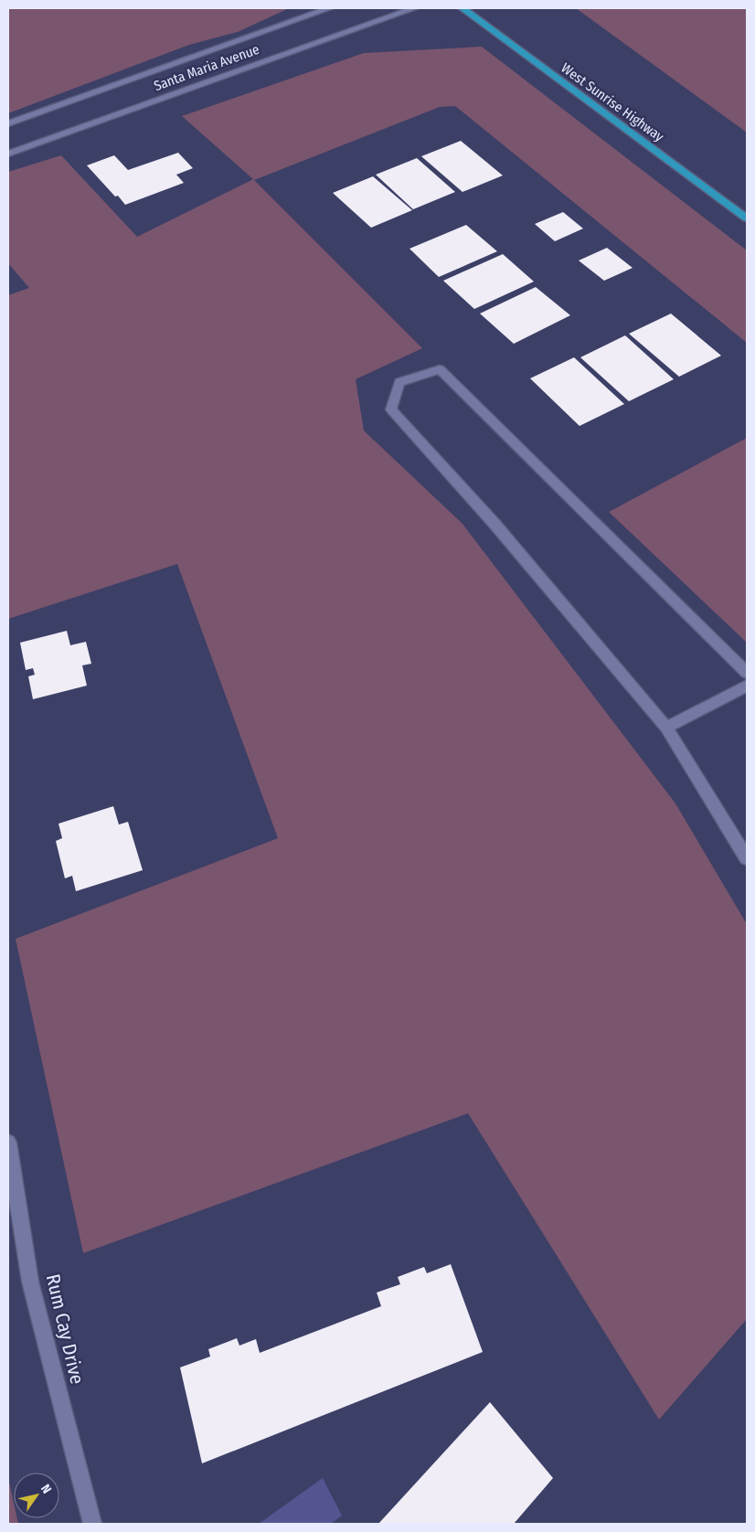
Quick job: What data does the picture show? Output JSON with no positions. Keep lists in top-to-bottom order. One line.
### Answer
{"streets":{"main road":["West Sunrise Highway"],"street":["Santa Maria Avenue","Rum Cay Drive"]},"north":"top right"}
